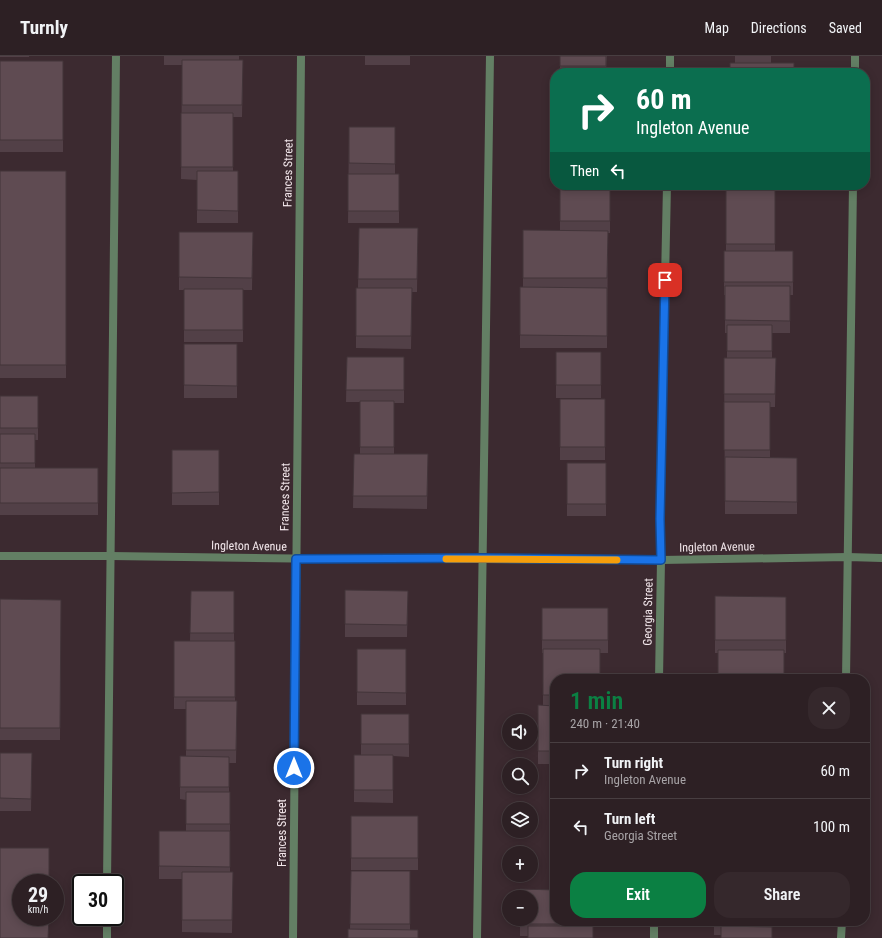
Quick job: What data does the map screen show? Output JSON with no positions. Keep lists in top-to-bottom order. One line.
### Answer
{"streets":{"street":["Frances Street","Ingleton Avenue","Georgia Street"]},"crossings":[["Frances Street","Ingleton Avenue"],["Ingleton Avenue","Georgia Street"]],"page":{"header":"Turnly","nav":["Map","Directions","Saved"],"turn":["60 m","Ingleton Avenue"],"then":"Then","heading":["1 min","240 m · 21:40"],"map_buttons":["+","−"],"list":[{"name":"Turn right","note":"Ingleton Avenue","value":"60 m"},{"name":"Turn left","note":"Georgia Street","value":"100 m"}],"buttons":["Exit","Share"],"speed":"29 km/h","limit":"30"}}
